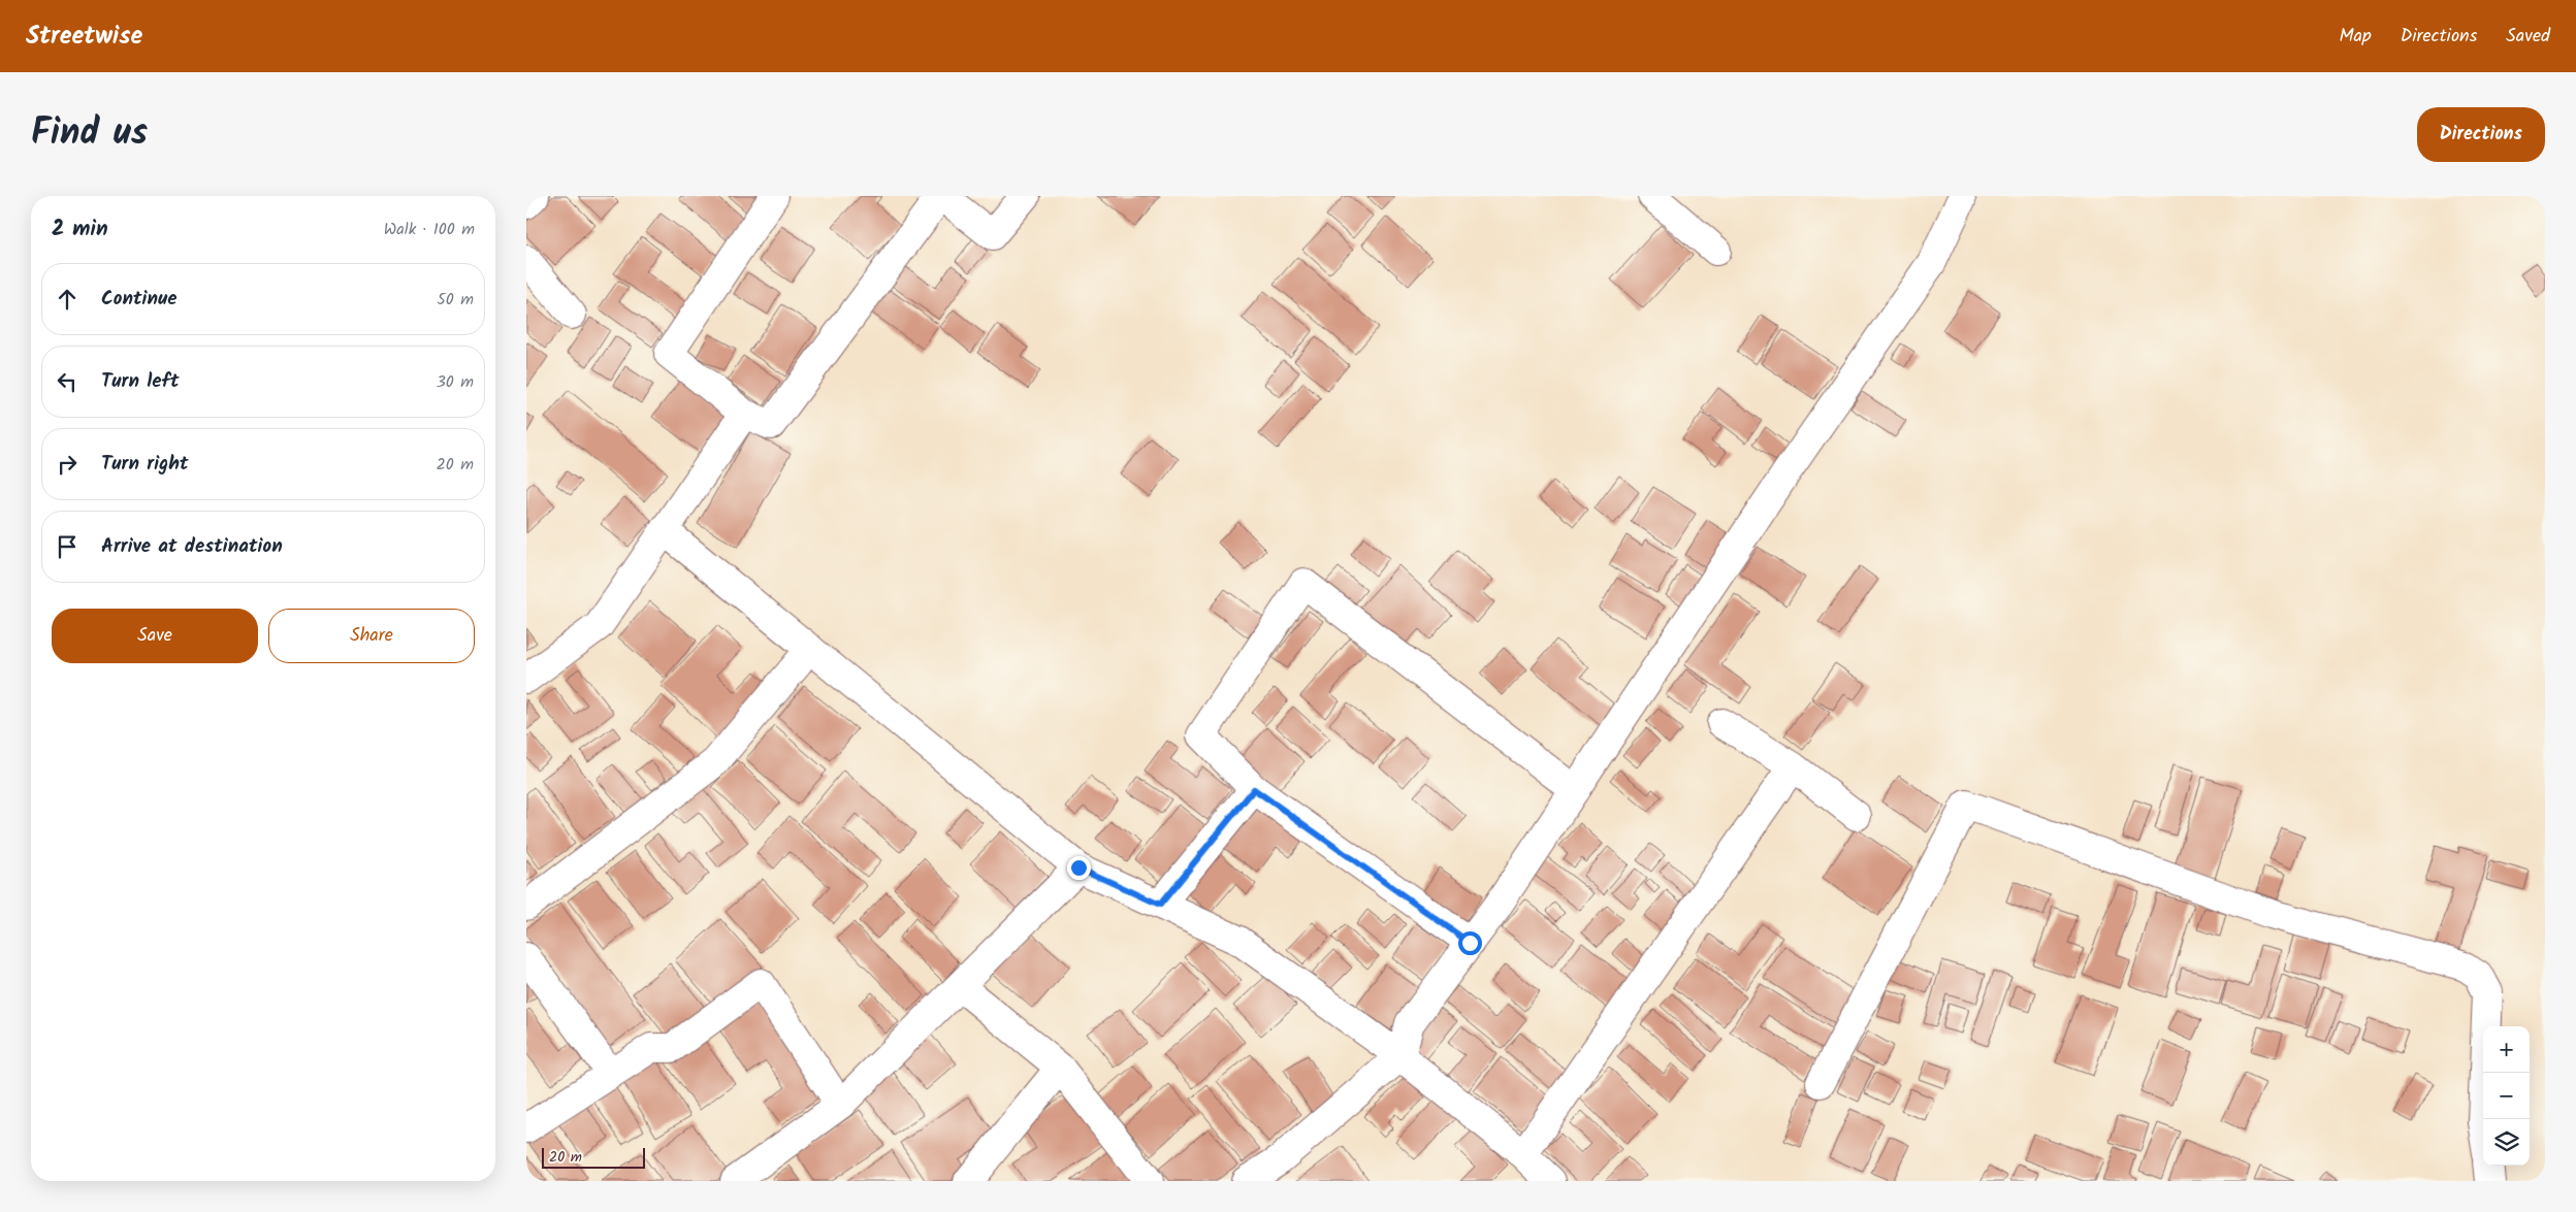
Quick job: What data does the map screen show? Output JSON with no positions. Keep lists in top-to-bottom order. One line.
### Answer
{"scale_bar":"20 m","page":{"header":"Streetwise","nav":["Map","Directions","Saved"],"title":"Find us","buttons":["Directions",["Save","Share"]],"heading":["2 min","Walk · 100 m"],"list":[["Continue","50 m"],["Turn left","30 m"],["Turn right","20 m"],"Arrive at destination"],"map_buttons":["+","−"],"scale":"20 m"}}
